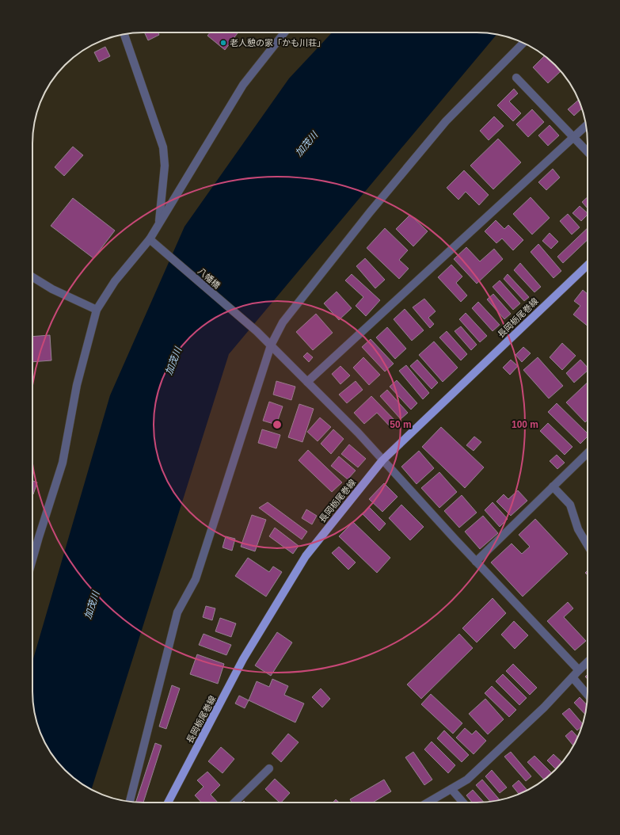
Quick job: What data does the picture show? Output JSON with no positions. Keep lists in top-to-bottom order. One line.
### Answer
{"streets":{"main road":["長岡栃尾巻線"],"street":["八幡橋"]},"crossings":[["八幡橋","長岡栃尾巻線"]],"water":["加茂川"],"places":["老人憩の家「かも川荘」"],"rings":["50 m","100 m"]}
